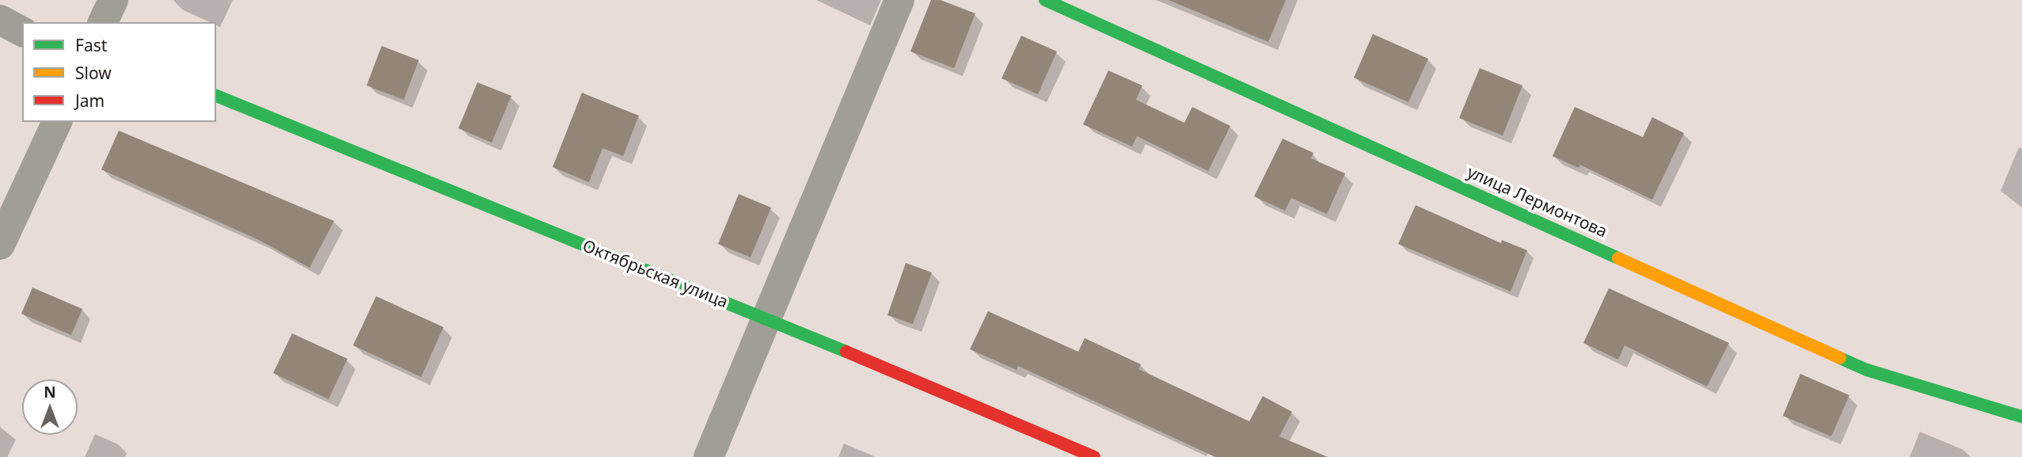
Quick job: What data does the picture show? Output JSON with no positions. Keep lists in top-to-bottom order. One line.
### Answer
{"streets":{"street":["улица Лермонтова","Октябрьская улица"]},"legend":["Fast","Slow","Jam"],"north":"top"}
